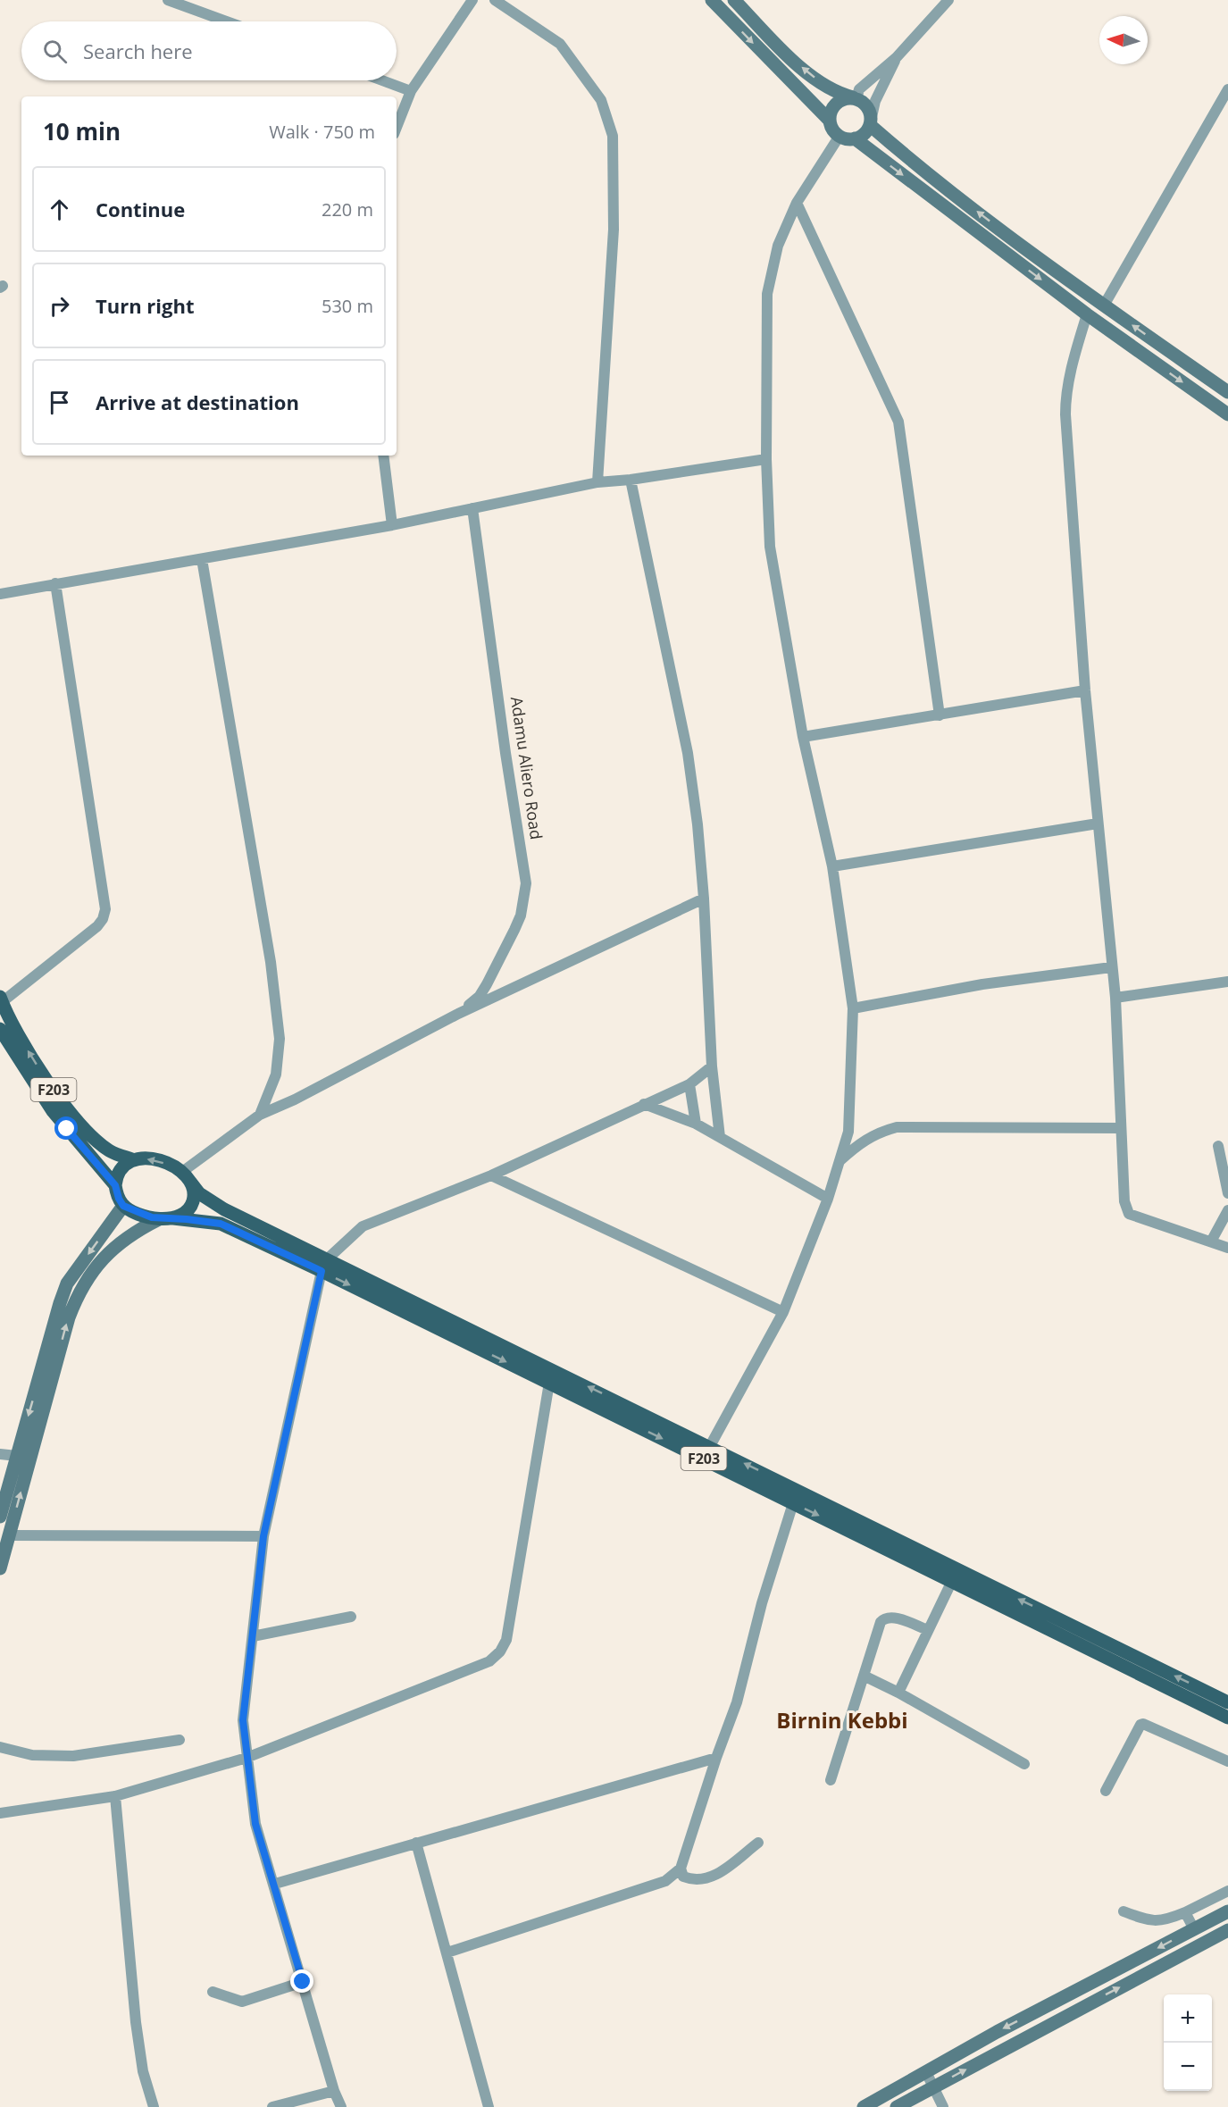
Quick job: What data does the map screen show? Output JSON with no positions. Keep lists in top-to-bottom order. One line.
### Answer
{"streets":{"main road":["F203"],"street":["Adamu Aliero Road"]},"districts":["Birnin Kebbi"],"north":"left","page":{"search":"Search here","heading":["10 min","Walk · 750 m"],"list":[["Continue","220 m"],["Turn right","530 m"],"Arrive at destination"],"map_buttons":["+","−"]}}
